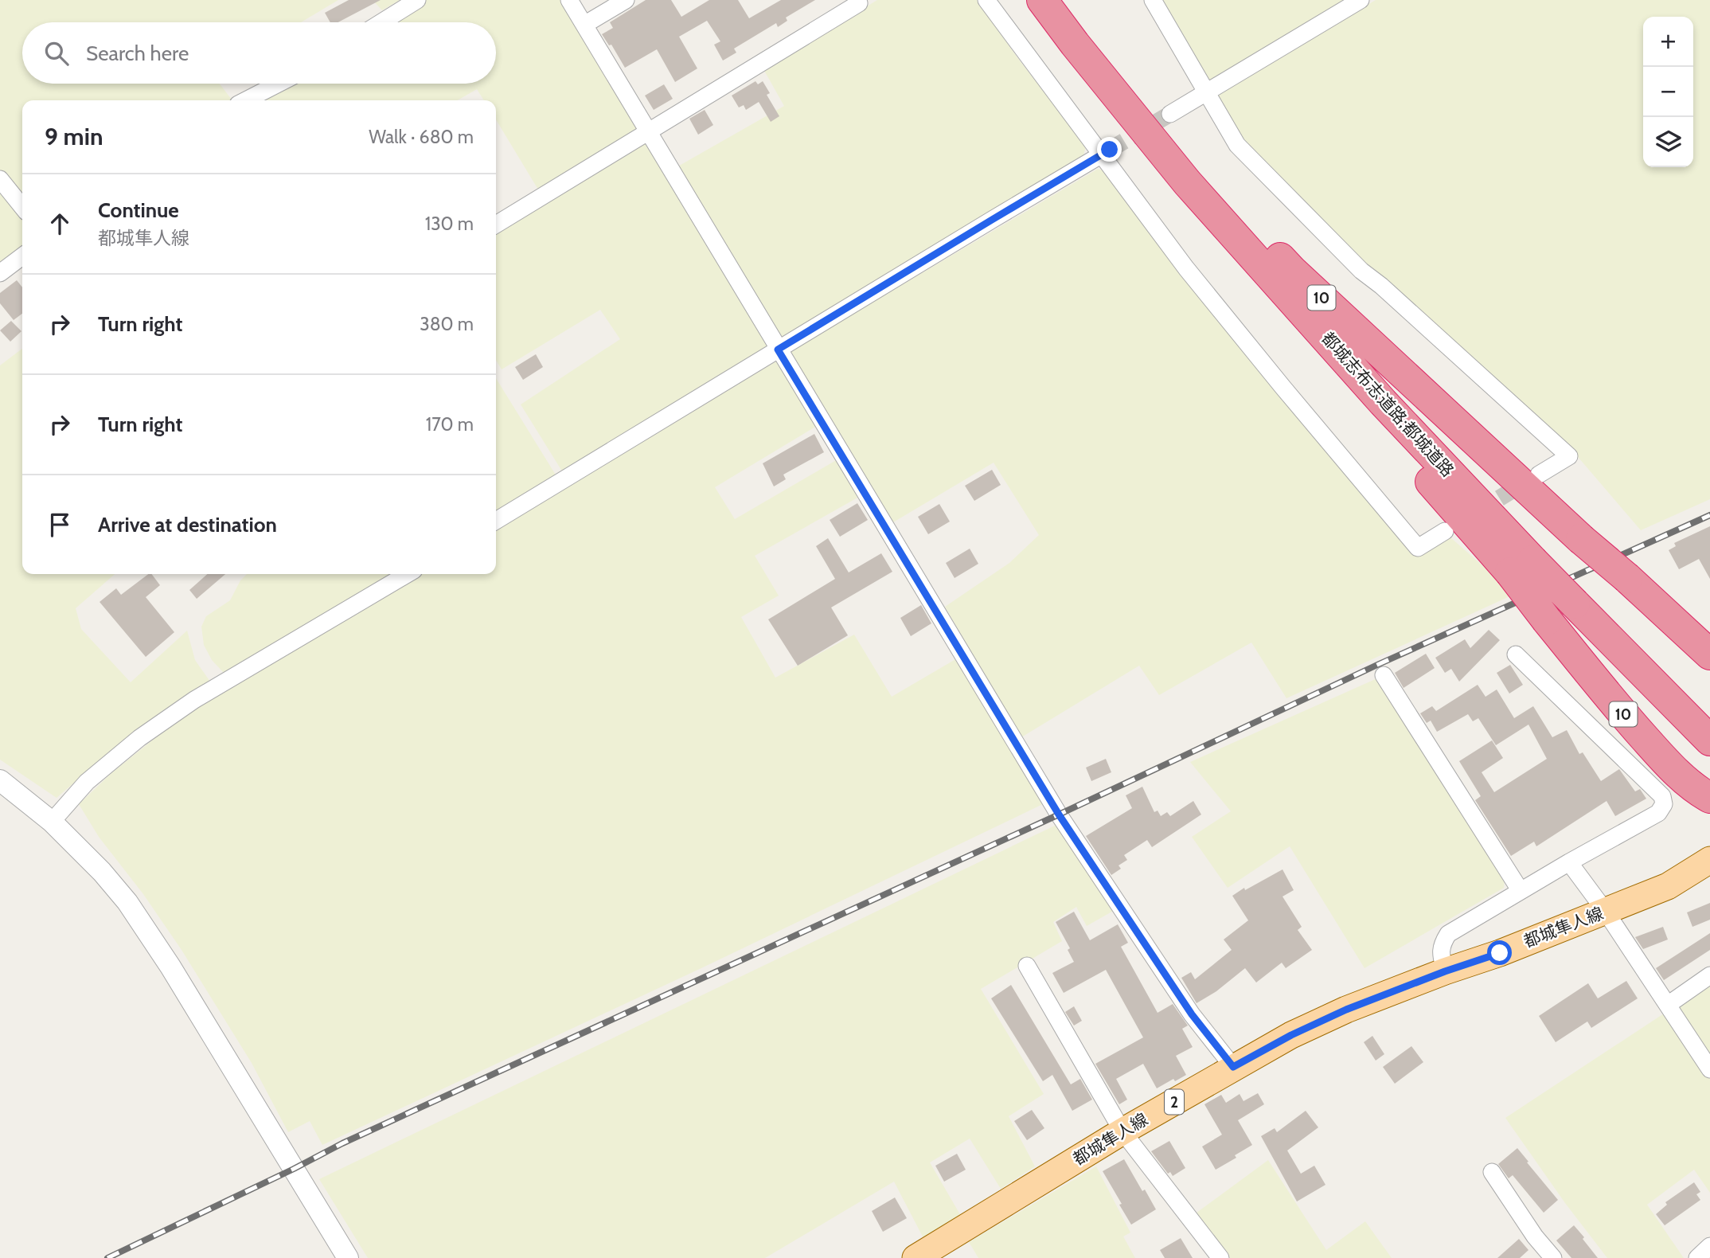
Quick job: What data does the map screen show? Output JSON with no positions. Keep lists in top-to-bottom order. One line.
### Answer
{"streets":{"highway":["10","都城志布志道路;都城道路"],"main road":["都城隼人線","2"]},"crossings":[["10","都城志布志道路;都城道路"]],"page":{"map_buttons":["+","−"],"search":"Search here","heading":["9 min","Walk · 680 m"],"list":[["Continue","都城隼人線","130 m"],["Turn right","380 m"],["Turn right","170 m"],"Arrive at destination"]}}
